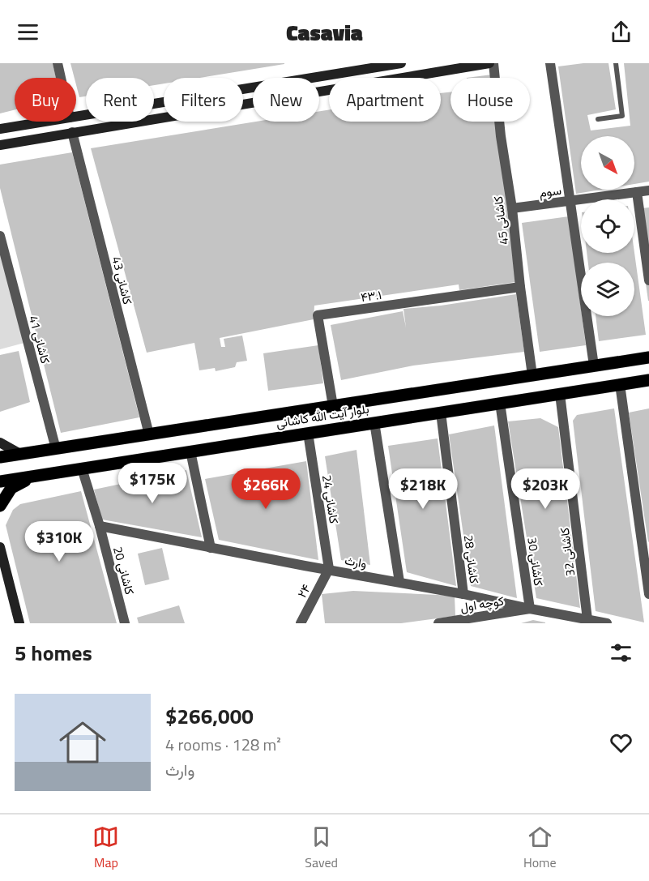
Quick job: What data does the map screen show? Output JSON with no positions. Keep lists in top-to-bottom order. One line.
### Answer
{"streets":{"main road":["بلوار آیت الله کاشانی"],"street":["سوم","کاشانی 45","کاشانی 43","۴۳.۱","کاشانی 41","کاشانی 24","کاشانی 32","کاشانی 28","وارث","کاشانی 30","کاشانی 20","۲۴","کوچه اول"]},"crossings":[["سوم","کاشانی 45"],["کاشانی 45","۴۳.۱"],["کاشانی 45","بلوار آیت الله کاشانی"],["کاشانی 43","بلوار آیت الله کاشانی"],["۴۳.۱","بلوار آیت الله کاشانی"],["کاشانی 41","بلوار آیت الله کاشانی"],["بلوار آیت الله کاشانی","کاشانی 24"],["بلوار آیت الله کاشانی","کاشانی 32"],["بلوار آیت الله کاشانی","کاشانی 28"],["بلوار آیت الله کاشانی","کاشانی 30"],["بلوار آیت الله کاشانی","کاشانی 20"],["کاشانی 24","وارث"],["کاشانی 24","۲۴"],["کاشانی 32","وارث"],["کاشانی 28","وارث"],["وارث","کاشانی 30"],["وارث","کاشانی 20"],["وارث","۲۴"],["وارث","کوچه اول"],["کاشانی 30","کوچه اول"]],"north":"bottom right","page":{"header":"Casavia","chip":["Buy","Rent","Filters","New","Apartment","House"],"price":["$175K","$266K","$218K","$203K","$310K"],"heading":"5 homes","list":[{"name":"$266,000","note":"4 rooms · 128 m² · وارث"}],"tabs":["Map","Saved","Home"]}}
